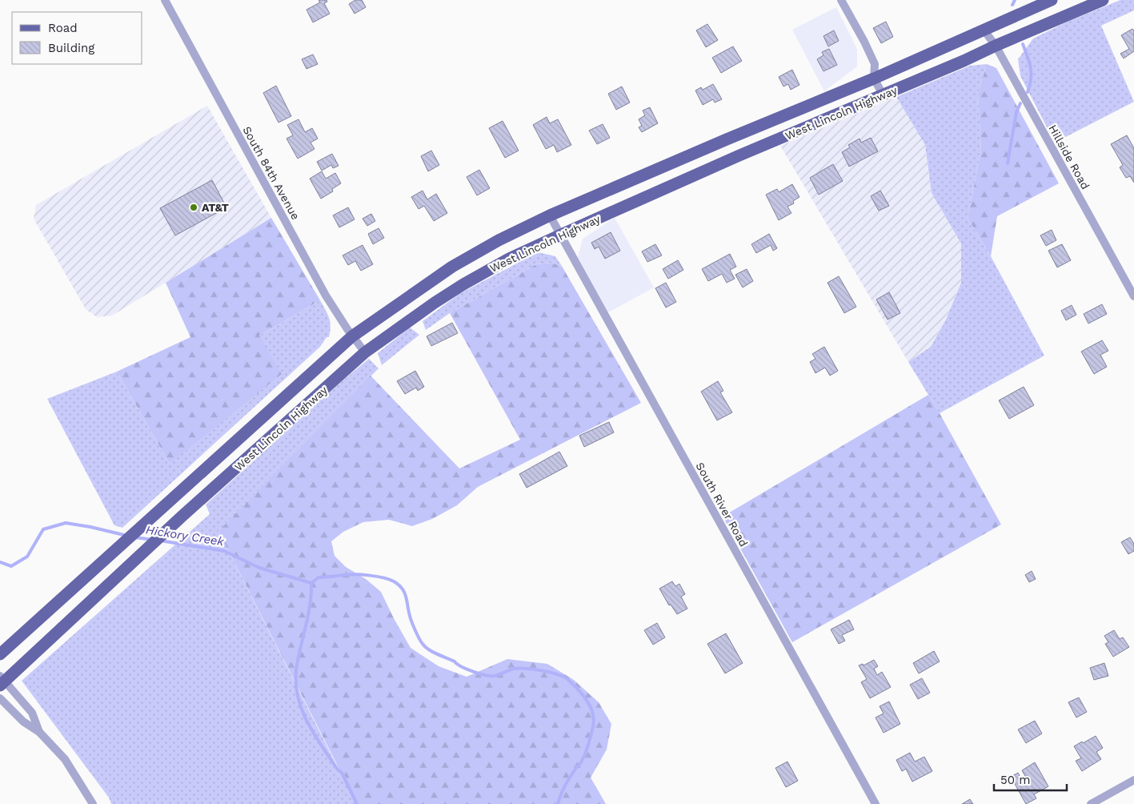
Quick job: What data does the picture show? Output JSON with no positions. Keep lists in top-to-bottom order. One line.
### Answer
{"streets":{"main road":["West Lincoln Highway"],"street":["Hillside Road","South 84th Avenue","South River Road"]},"crossings":[["West Lincoln Highway","Hillside Road"],["West Lincoln Highway","South 84th Avenue"],["West Lincoln Highway","South River Road"]],"water":["Hickory Creek"],"places":["AT&T"],"legend":["Road","Building"],"scale_bar":"50 m"}
